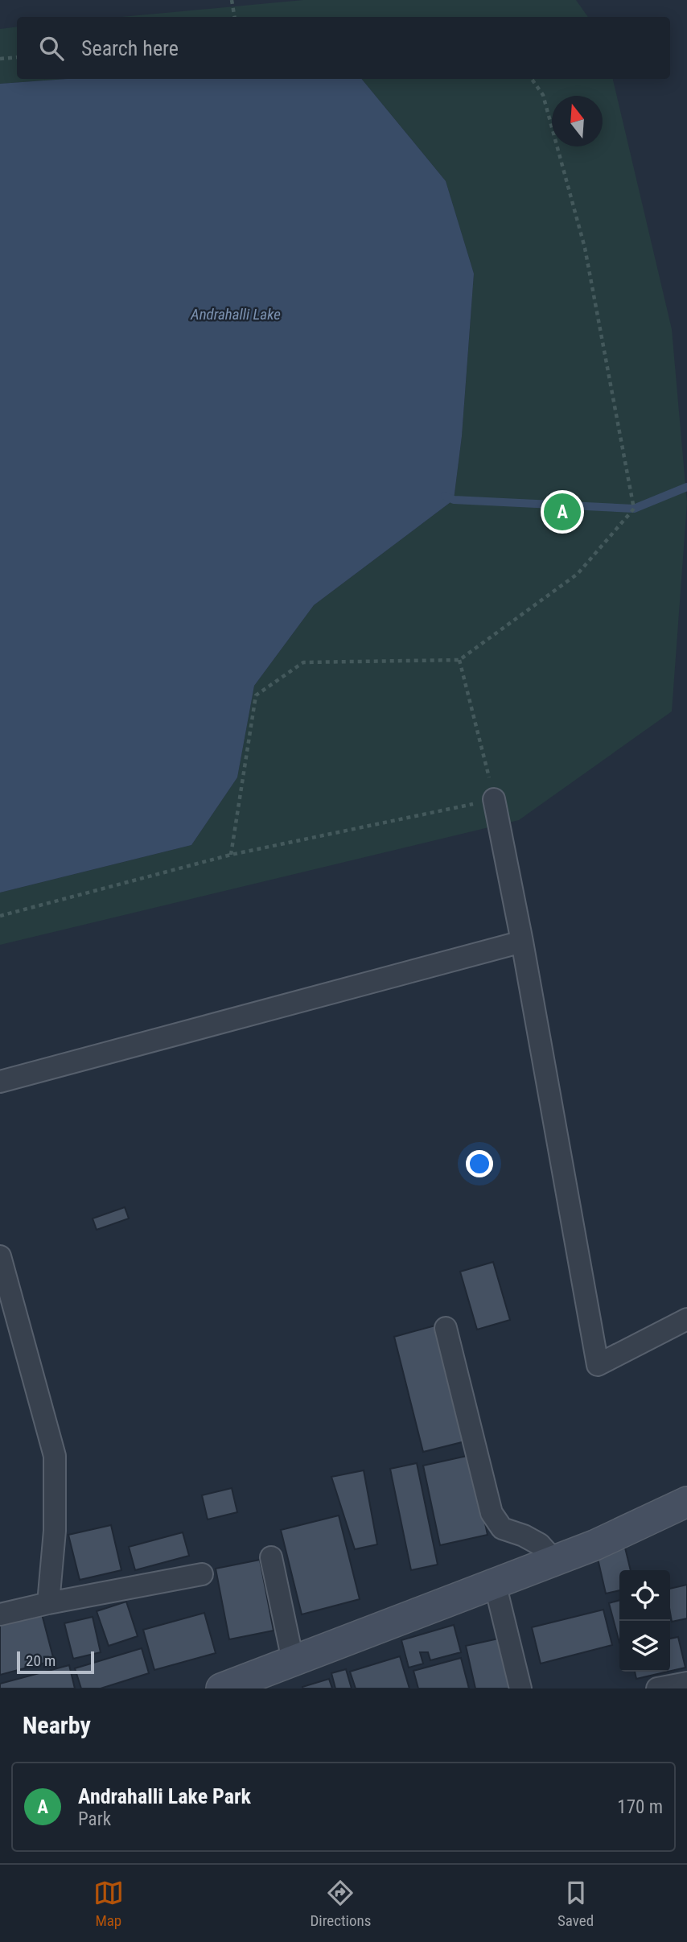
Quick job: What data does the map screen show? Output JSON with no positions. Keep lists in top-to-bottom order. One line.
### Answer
{"water":["Andrahalli Lake"],"scale_bar":"20 m","north":"top","page":{"search":"Search here","pins":"A","scale":"20 m","heading":"Nearby","list":[{"mark":"A","name":"Andrahalli Lake Park","note":"Park","value":"170 m"}],"nav":["Map","Directions","Saved"]}}
